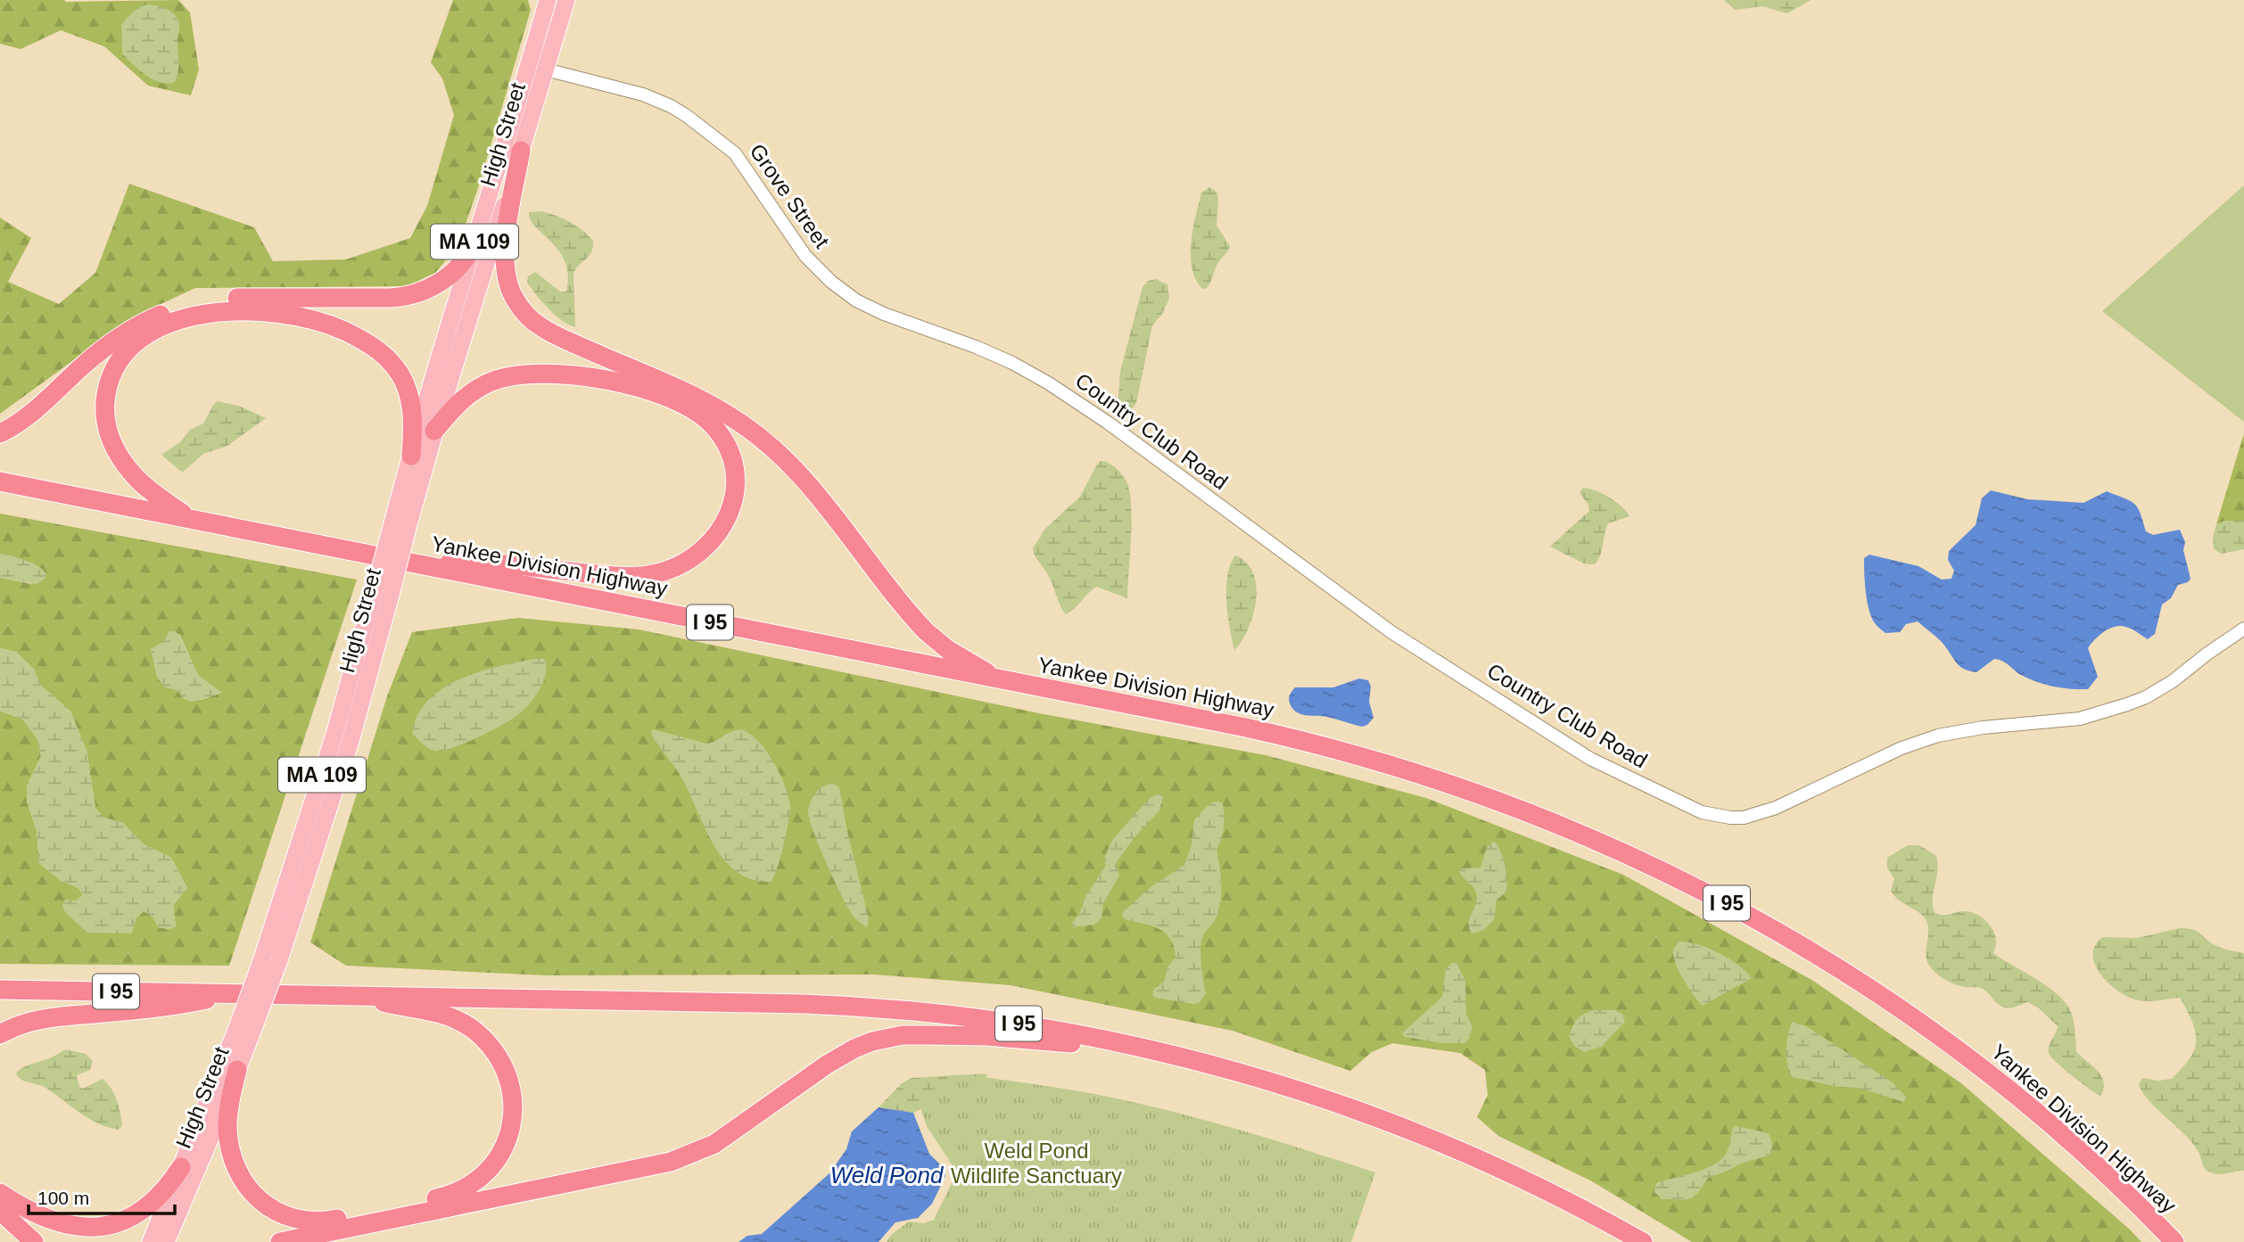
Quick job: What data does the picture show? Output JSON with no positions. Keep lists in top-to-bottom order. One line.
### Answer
{"streets":{"highway":["Yankee Division Highway","I 95"],"main road":["High Street","MA 109"],"street":["Grove Street","Country Club Road"]},"crossings":[["High Street","Grove Street"],["Grove Street","Country Club Road"]],"water":["Weld Pond"],"parks":["Weld Pond Wildlife Sanctuary"],"scale_bar":"100 m"}
